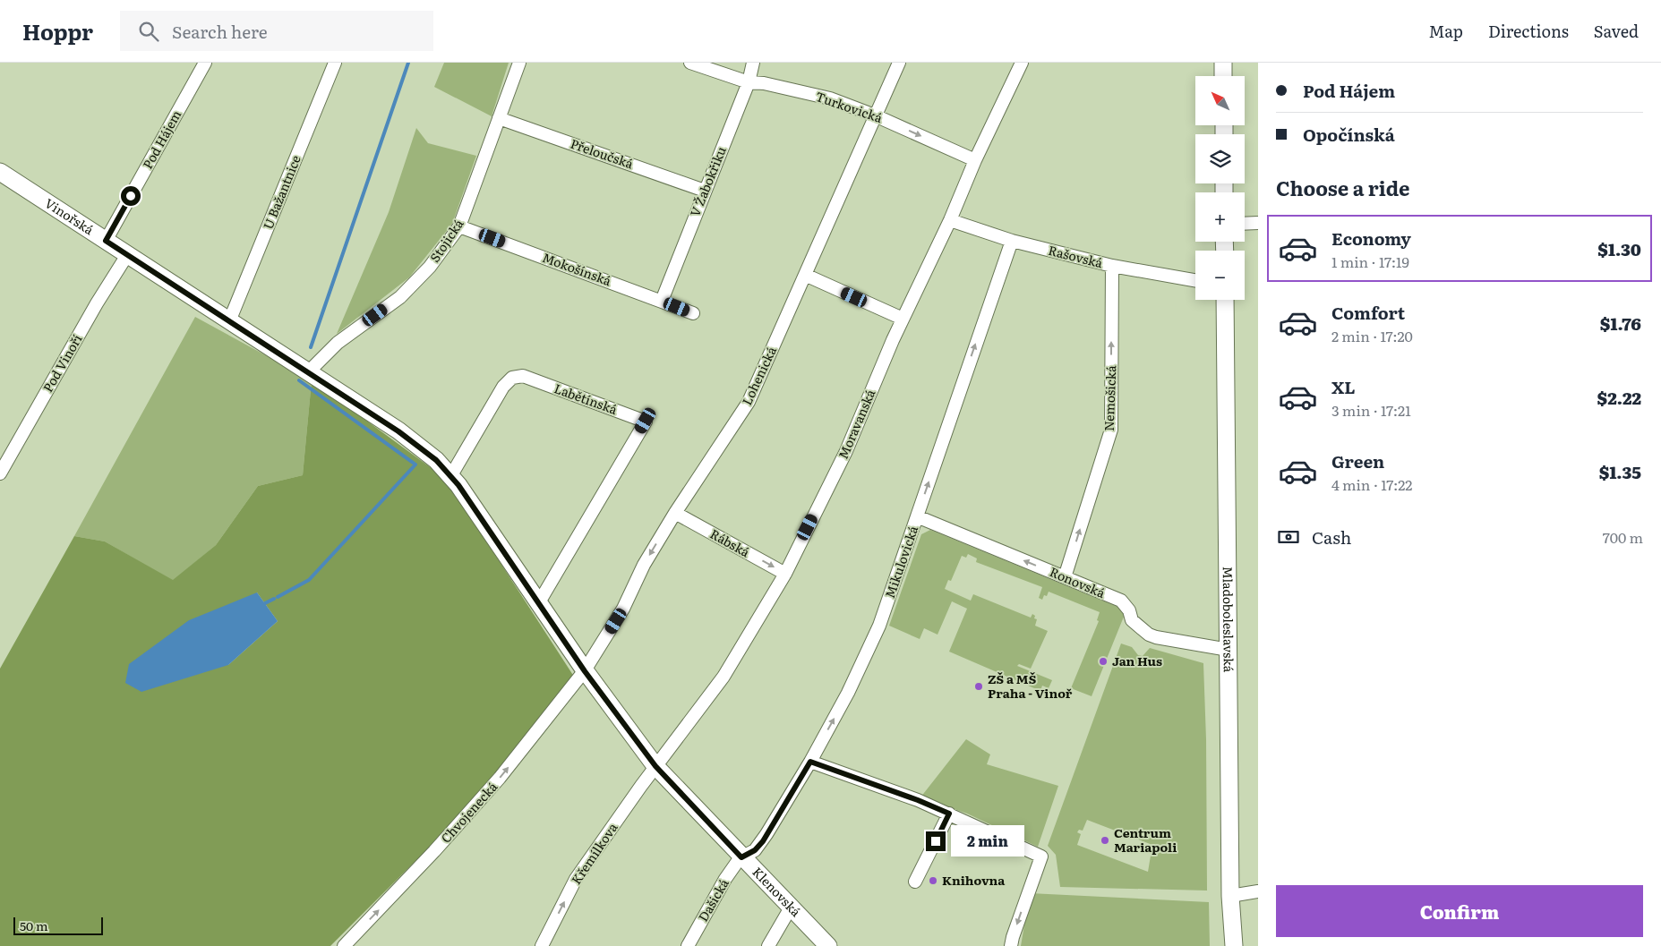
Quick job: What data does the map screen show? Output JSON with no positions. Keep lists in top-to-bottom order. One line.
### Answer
{"streets":{"street":["Turkovická","Pod Hájem","Přeloučská","V Žabokřiku","U Bažantnice","Vinořská","Stojická","Rašovská","Mokošínská","Pod Vinoří","Lohenická","Nemošická","Labětínská","Moravanská","Rábská","Mikulovická","Ronovská","Mladoboleslavská","Chvojenecká","Křemílkova","Klenovská","Dašická"]},"crossings":[["Turkovická","V Žabokřiku"],["Turkovická","Lohenická"],["Turkovická","Moravanská"],["Pod Hájem","Vinořská"],["Přeloučská","V Žabokřiku"],["Přeloučská","Stojická"],["V Žabokřiku","Mokošínská"],["U Bažantnice","Vinořská"],["U Bažantnice","Klenovská"],["Vinořská","Pod Vinoří"],["Vinořská","Klenovská"],["Stojická","Mokošínská"],["Stojická","Klenovská"],["Rašovská","Nemošická"],["Rašovská","Moravanská"],["Rašovská","Mikulovická"],["Lohenická","Rábská"],["Lohenická","Chvojenecká"],["Lohenická","Klenovská"],["Nemošická","Ronovská"],["Labětínská","Klenovská"],["Moravanská","Rábská"],["Moravanská","Křemílkova"],["Moravanská","Klenovská"],["Mikulovická","Ronovská"],["Mikulovická","Klenovská"],["Mikulovická","Dašická"],["Ronovská","Mladoboleslavská"],["Chvojenecká","Klenovská"],["Křemílkova","Klenovská"],["Klenovská","Dašická"]],"one_way":["Turkovická","Nemošická","Rábská","Mikulovická","Ronovská","Chvojenecká","Křemílkova"],"places":["Jan Hus","ZŠ a MŠ Praha - Vinoř","Centrum Mariapoli","Knihovna"],"scale_bar":"50 m","north":"top left","page":{"header":"Hoppr","search":"Search here","nav":["Map","Directions","Saved"],"banner":["Pod Hájem","Opočínská"],"map_buttons":["+","−"],"heading":"Choose a ride","list":[{"name":"Economy","note":"1 min · 17:19","value":"$1.30"},{"name":"Comfort","note":"2 min · 17:20","value":"$1.76"},{"name":"XL","note":"3 min · 17:21","value":"$2.22"},{"name":"Green","note":"4 min · 17:22","value":"$1.35"}],"pay":["Cash","700 m"],"bubble":"2 min","buttons":"Confirm","scale":"50 m"}}
